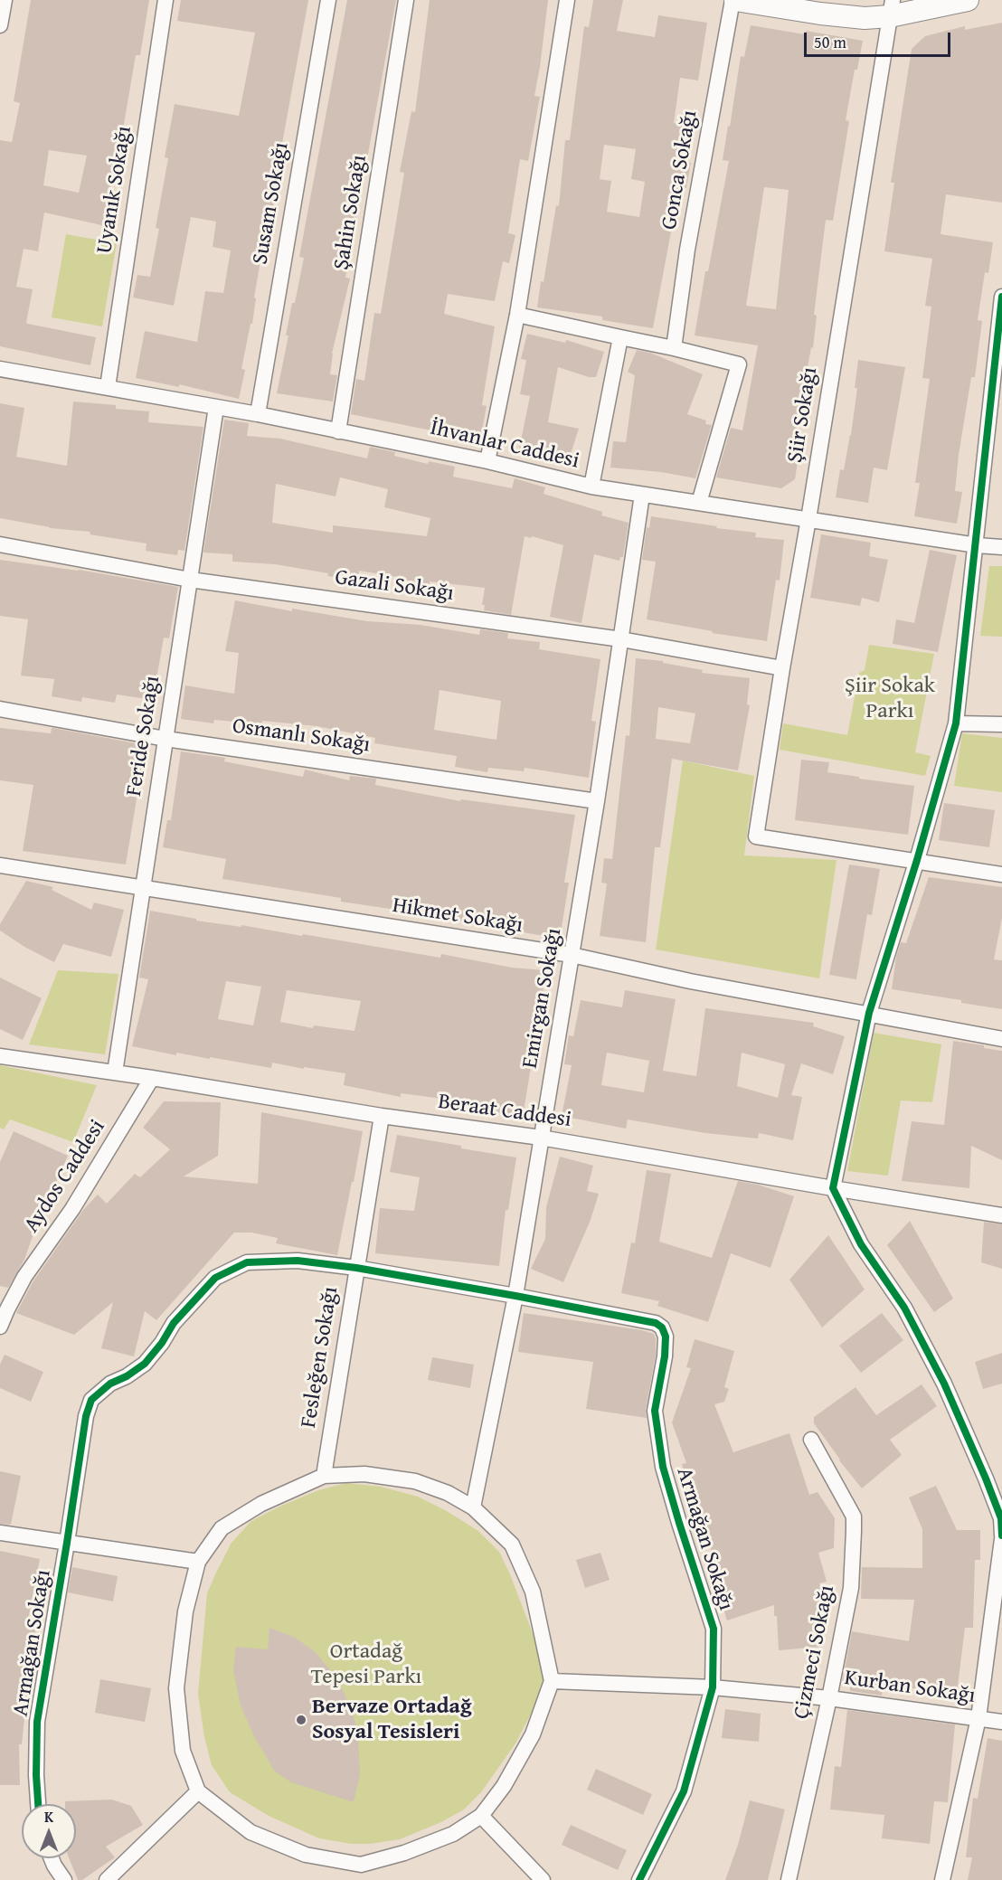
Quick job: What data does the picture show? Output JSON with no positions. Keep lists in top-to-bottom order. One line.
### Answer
{"streets":{"street":["Gonca Sokağı","Uyanık Sokağı","Susam Sokağı","Şahin Sokağı","Şiir Sokağı","İhvanlar Caddesi","Gazali Sokağı","Feride Sokağı","Osmanlı Sokağı","Hikmet Sokağı","Emirgan Sokağı","Beraat Caddesi","Aydos Caddesi","Fesleğen Sokağı","Armağan Sokağı","Çizmeci Sokağı","Kurban Sokağı"]},"crossings":[["Uyanık Sokağı","İhvanlar Caddesi"],["Susam Sokağı","İhvanlar Caddesi"],["Şahin Sokağı","İhvanlar Caddesi"],["Şiir Sokağı","İhvanlar Caddesi"],["Şiir Sokağı","Gazali Sokağı"],["İhvanlar Caddesi","Feride Sokağı"],["İhvanlar Caddesi","Emirgan Sokağı"],["Gazali Sokağı","Feride Sokağı"],["Gazali Sokağı","Emirgan Sokağı"],["Feride Sokağı","Osmanlı Sokağı"],["Feride Sokağı","Hikmet Sokağı"],["Feride Sokağı","Beraat Caddesi"],["Osmanlı Sokağı","Emirgan Sokağı"],["Hikmet Sokağı","Emirgan Sokağı"],["Emirgan Sokağı","Beraat Caddesi"],["Emirgan Sokağı","Armağan Sokağı"],["Beraat Caddesi","Aydos Caddesi"],["Beraat Caddesi","Fesleğen Sokağı"],["Fesleğen Sokağı","Armağan Sokağı"],["Armağan Sokağı","Kurban Sokağı"],["Çizmeci Sokağı","Kurban Sokağı"]],"parks":["Şiir Sokak Parkı","Ortadağ Tepesi Parkı"],"places":["Bervaze Ortadağ Sosyal Tesisleri"],"scale_bar":"50 m","north":"top"}
